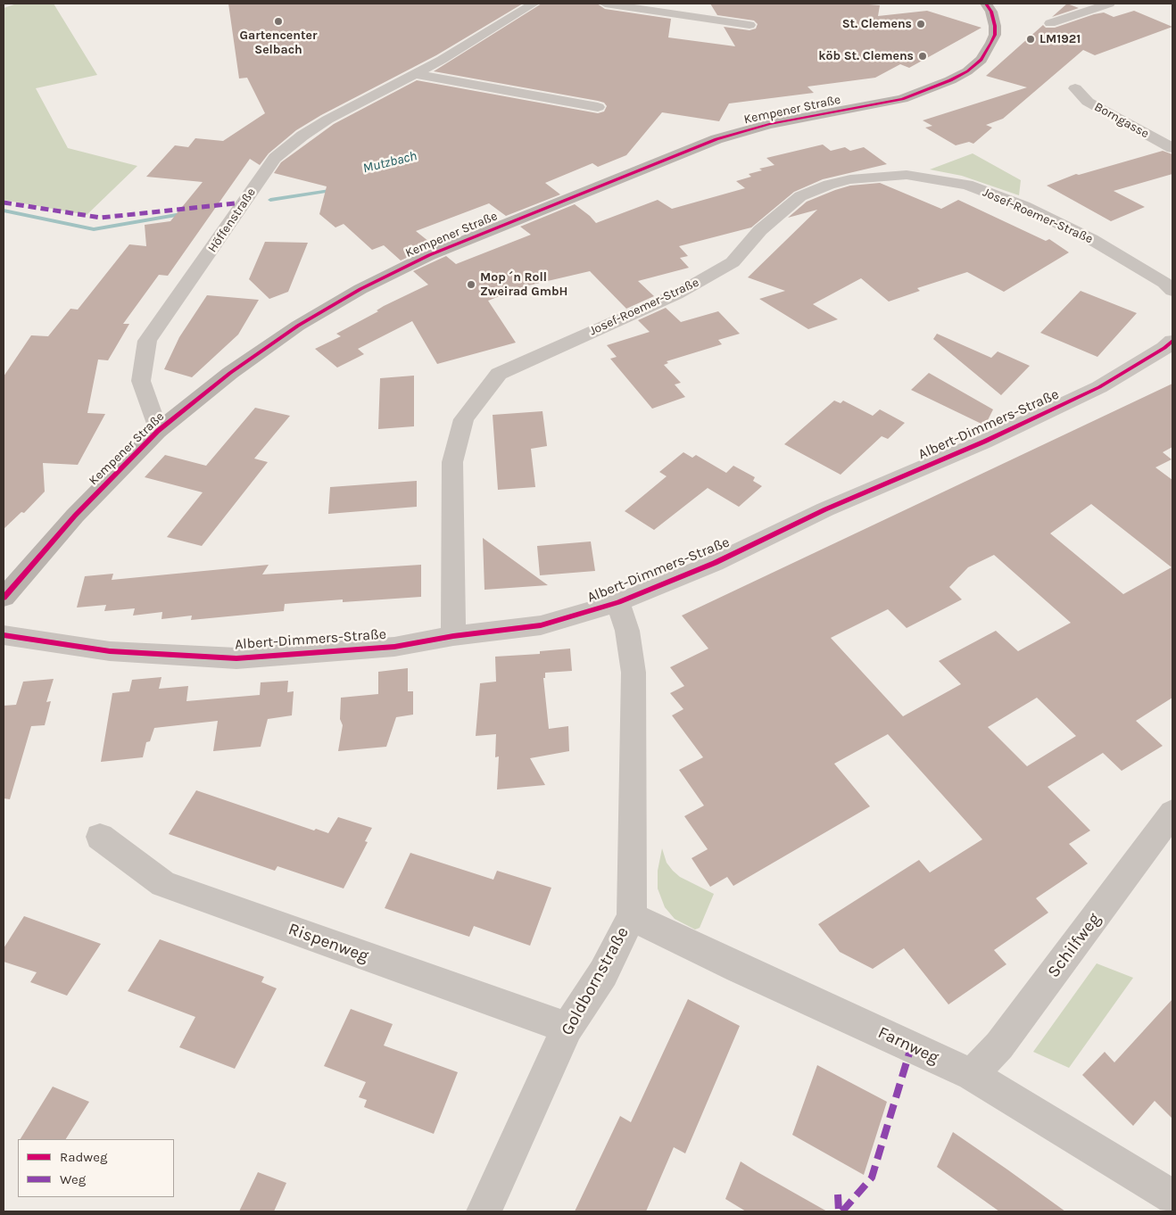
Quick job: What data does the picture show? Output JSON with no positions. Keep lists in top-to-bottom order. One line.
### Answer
{"streets":{"main road":["Kempener Straße"],"street":["Borngasse","Josef-Roemer-Straße","Höffenstraße","Albert-Dimmers-Straße","Rispenweg","Schilfweg","Goldbornstraße","Farnweg"]},"crossings":[["Kempener Straße","Höffenstraße"],["Josef-Roemer-Straße","Albert-Dimmers-Straße"],["Albert-Dimmers-Straße","Goldbornstraße"],["Rispenweg","Goldbornstraße"],["Schilfweg","Farnweg"],["Goldbornstraße","Farnweg"]],"water":["Mutzbach"],"places":["Gartencenter Selbach","St. Clemens","LM1921","köb St. Clemens","Mop ´n Roll Zweirad GmbH"],"legend":["Radweg","Weg"]}
